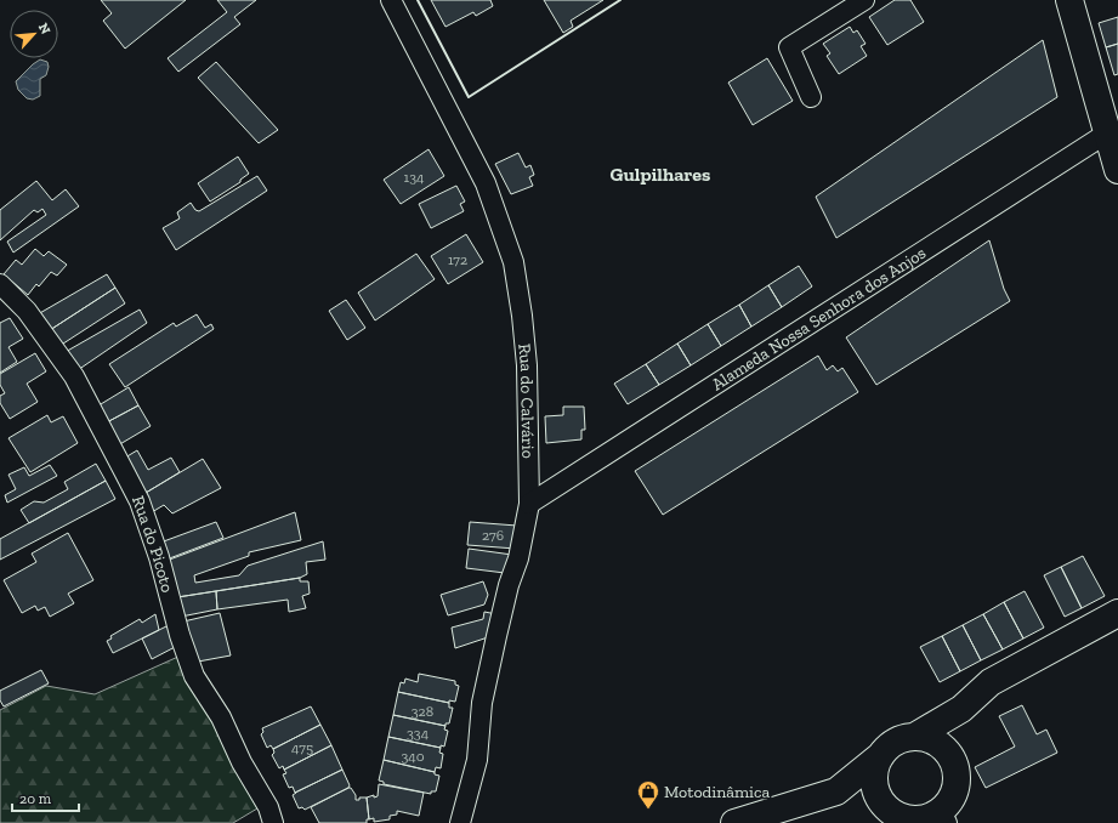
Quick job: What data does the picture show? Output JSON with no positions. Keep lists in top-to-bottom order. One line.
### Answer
{"streets":{"street":["Alameda Nossa Senhora dos Anjos","Rua do Calvário","Rua do Picoto"]},"crossings":[["Alameda Nossa Senhora dos Anjos","Rua do Calvário"]],"districts":["Gulpilhares"],"places":{"shop":["Motodinâmica"]},"house_numbers":["134","172","276","328","334","475","340"],"scale_bar":"20 m","north":"top right"}
